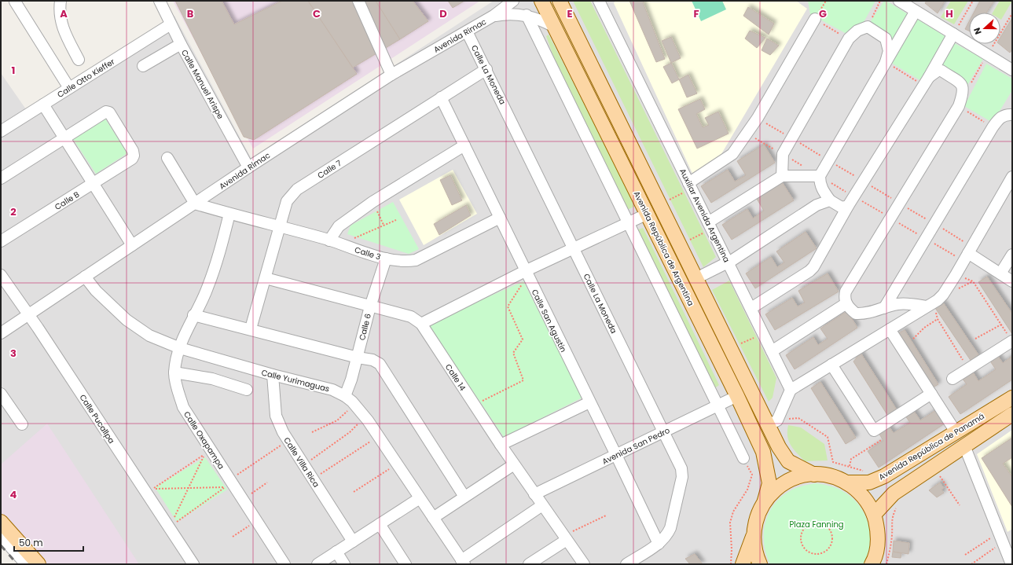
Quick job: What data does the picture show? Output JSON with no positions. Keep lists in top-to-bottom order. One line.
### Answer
{"streets":{"main road":["Avenida República de Argentina","Avenida República de Panamá"],"street":["Avenida Rímac","Calle La Moneda","Calle Otto Kieffer","Calle Manuel Arispe","Calle 7","Calle B","Auxiliar Avenida Argentina","Calle 3","Calle San Agustin","Calle 6","Calle 14","Calle Yurimaguas","Calle Pucallpa","Calle Oxapampa","Avenida San Pedro","Calle Villa Rica"]},"crossings":[["Avenida Rímac","Calle La Moneda"],["Avenida Rímac","Calle Manuel Arispe"],["Avenida Rímac","Avenida República de Argentina"],["Avenida Rímac","Calle Yurimaguas"],["Avenida Rímac","Calle Pucallpa"],["Calle La Moneda","Calle 7"],["Calle La Moneda","Calle San Agustin"],["Calle La Moneda","Avenida San Pedro"],["Calle Otto Kieffer","Calle Manuel Arispe"],["Calle 7","Calle 3"],["Calle 7","Calle San Agustin"],["Calle 7","Calle 14"],["Avenida República de Argentina","Avenida San Pedro"],["Calle 3","Calle San Agustin"],["Calle 3","Calle 6"],["Calle 3","Calle Oxapampa"],["Calle San Agustin","Avenida San Pedro"],["Calle 6","Calle 14"],["Calle 6","Calle Yurimaguas"],["Calle 14","Avenida San Pedro"],["Calle Yurimaguas","Calle Oxapampa"],["Calle Yurimaguas","Calle Villa Rica"]],"parks":["Plaza Fanning"],"scale_bar":"50 m","north":"left","grid":{"columns":["A","B","C","D","E","F","G","H"],"rows":["1","2","3","4"]}}
